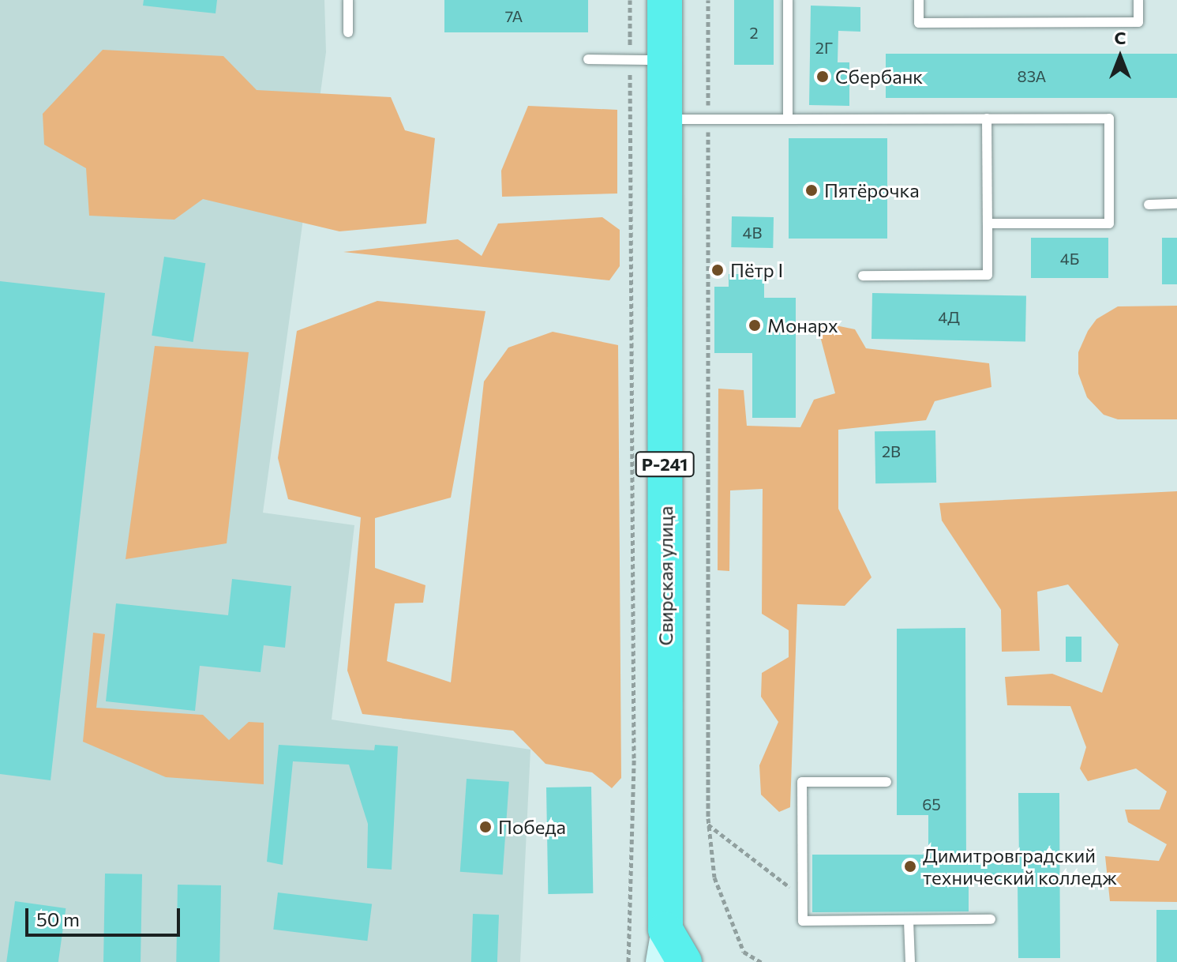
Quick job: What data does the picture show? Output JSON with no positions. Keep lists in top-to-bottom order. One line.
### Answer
{"streets":{"highway":["Р-241","Свирская улица"]},"crossings":[["Р-241","Свирская улица"]],"places":["Сбербанк","Пятёрочка","Пётр I","Монарх","Победа","Димитровградский технический колледж"],"house_numbers":["7А","2","2Г","83А","4В","4Б","4Д","2В","65"],"scale_bar":"50 m","north":"top"}
